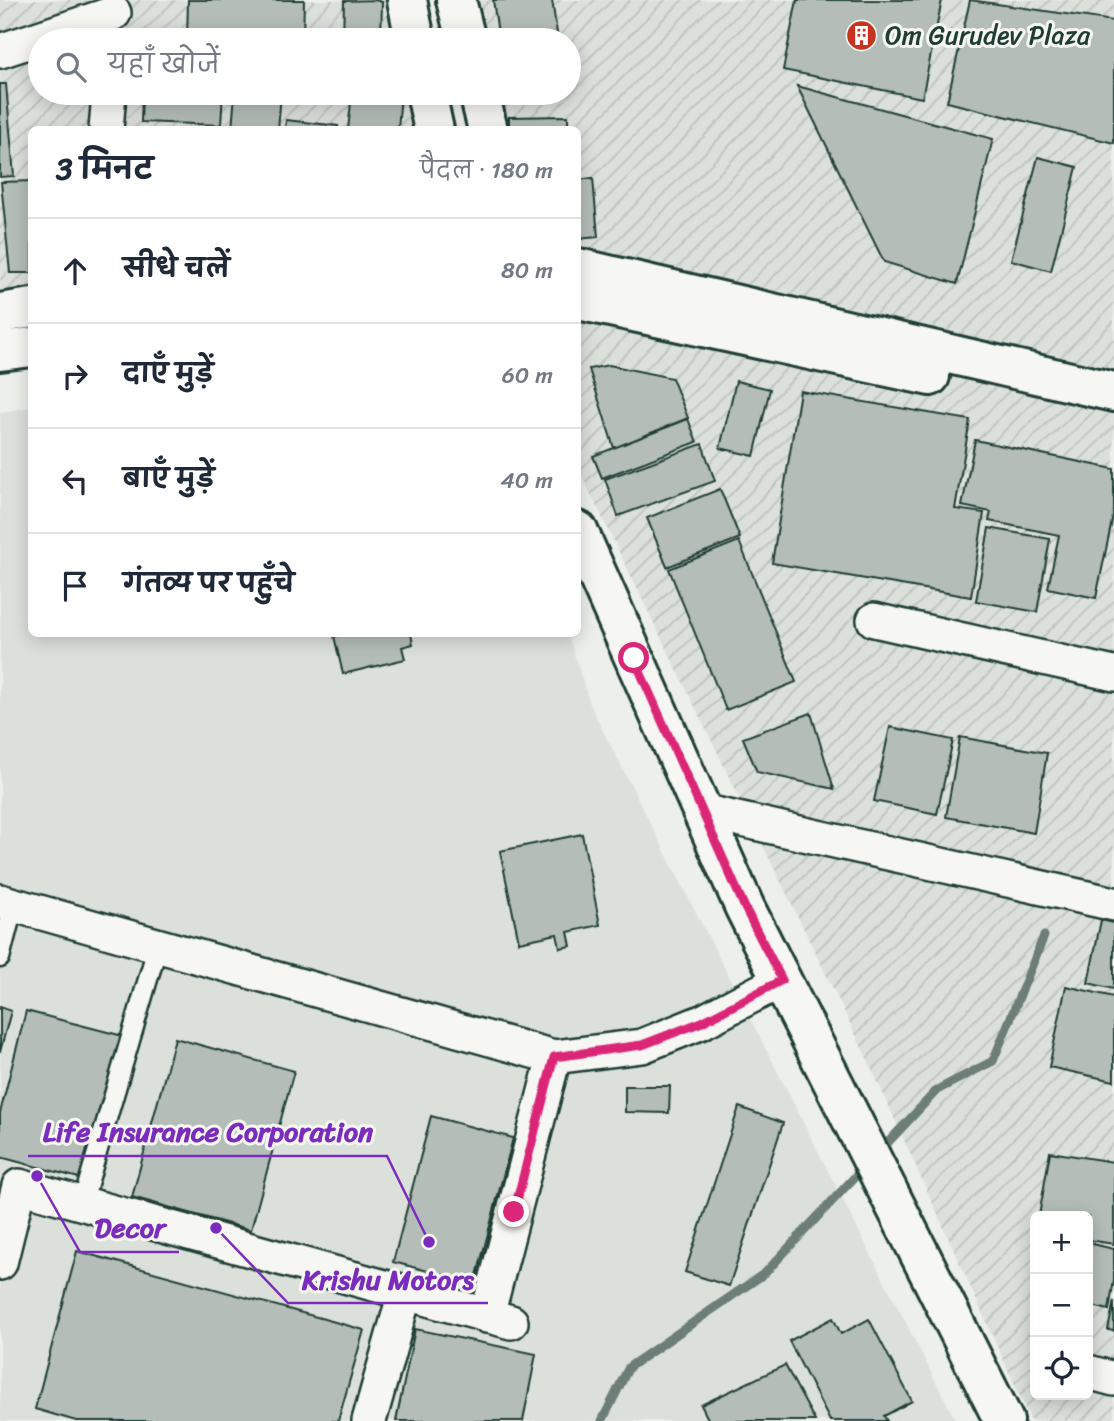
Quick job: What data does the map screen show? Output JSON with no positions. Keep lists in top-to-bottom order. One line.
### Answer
{"places":{"building":["Om Gurudev Plaza"],"other":["Decor","Krishu Motors","Life Insurance Corporation"]},"page":{"search":"यहाँ खोजें","heading":["3 मिनट","पैदल · 180 m"],"list":[["सीधे चलें","80 m"],["दाएँ मुड़ें","60 m"],["बाएँ मुड़ें","40 m"],"गंतव्य पर पहुँचे"],"map_buttons":["+","−"]}}
